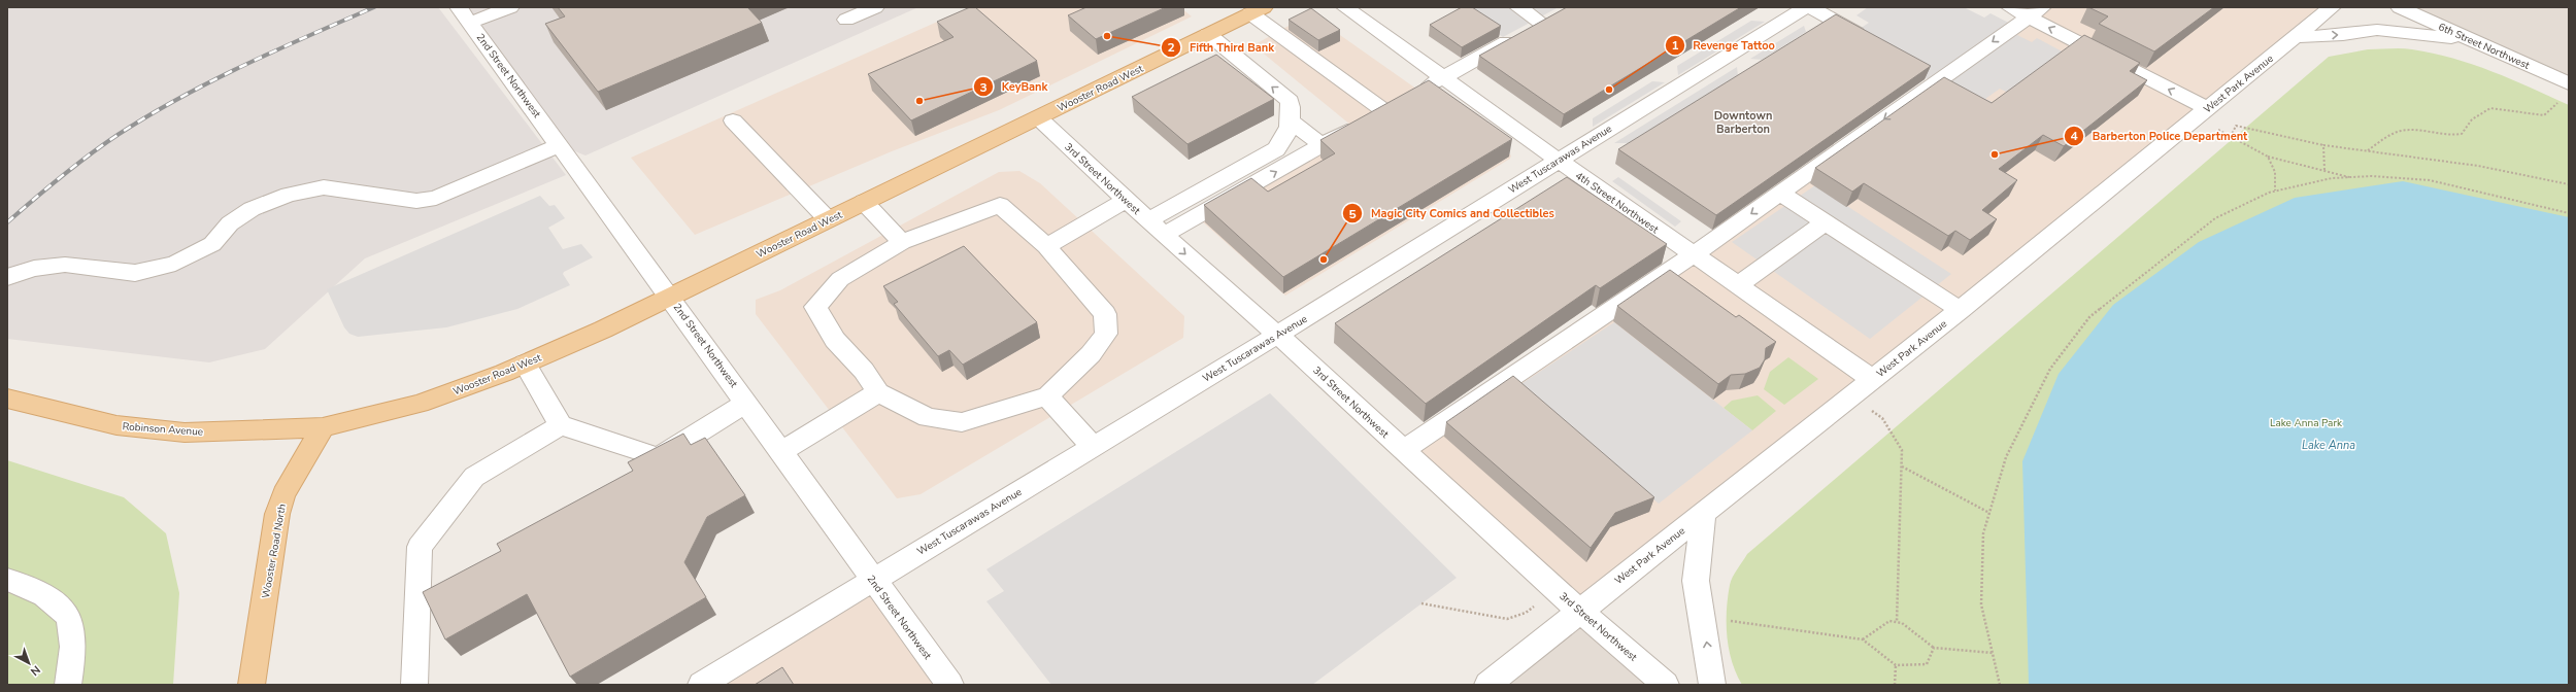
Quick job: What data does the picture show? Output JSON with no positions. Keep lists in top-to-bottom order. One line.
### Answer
{"streets":{"main road":["Wooster Road West","Robinson Avenue","Wooster Road North"],"street":["6th Street Northwest","2nd Street Northwest","West Park Avenue","West Tuscarawas Avenue","3rd Street Northwest","4th Street Northwest"]},"crossings":[["2nd Street Northwest","Wooster Road West"],["2nd Street Northwest","West Tuscarawas Avenue"],["West Park Avenue","3rd Street Northwest"],["West Park Avenue","4th Street Northwest"],["Wooster Road West","3rd Street Northwest"],["Wooster Road West","Robinson Avenue"],["Wooster Road West","Wooster Road North"],["West Tuscarawas Avenue","3rd Street Northwest"],["West Tuscarawas Avenue","4th Street Northwest"],["Robinson Avenue","Wooster Road North"]],"districts":["Downtown Barberton"],"water":["Lake Anna"],"parks":["Lake Anna Park"],"places":["Fifth Third Bank","Revenge Tattoo","KeyBank","Barberton Police Department","Magic City Comics and Collectibles"],"north":"bottom right"}
